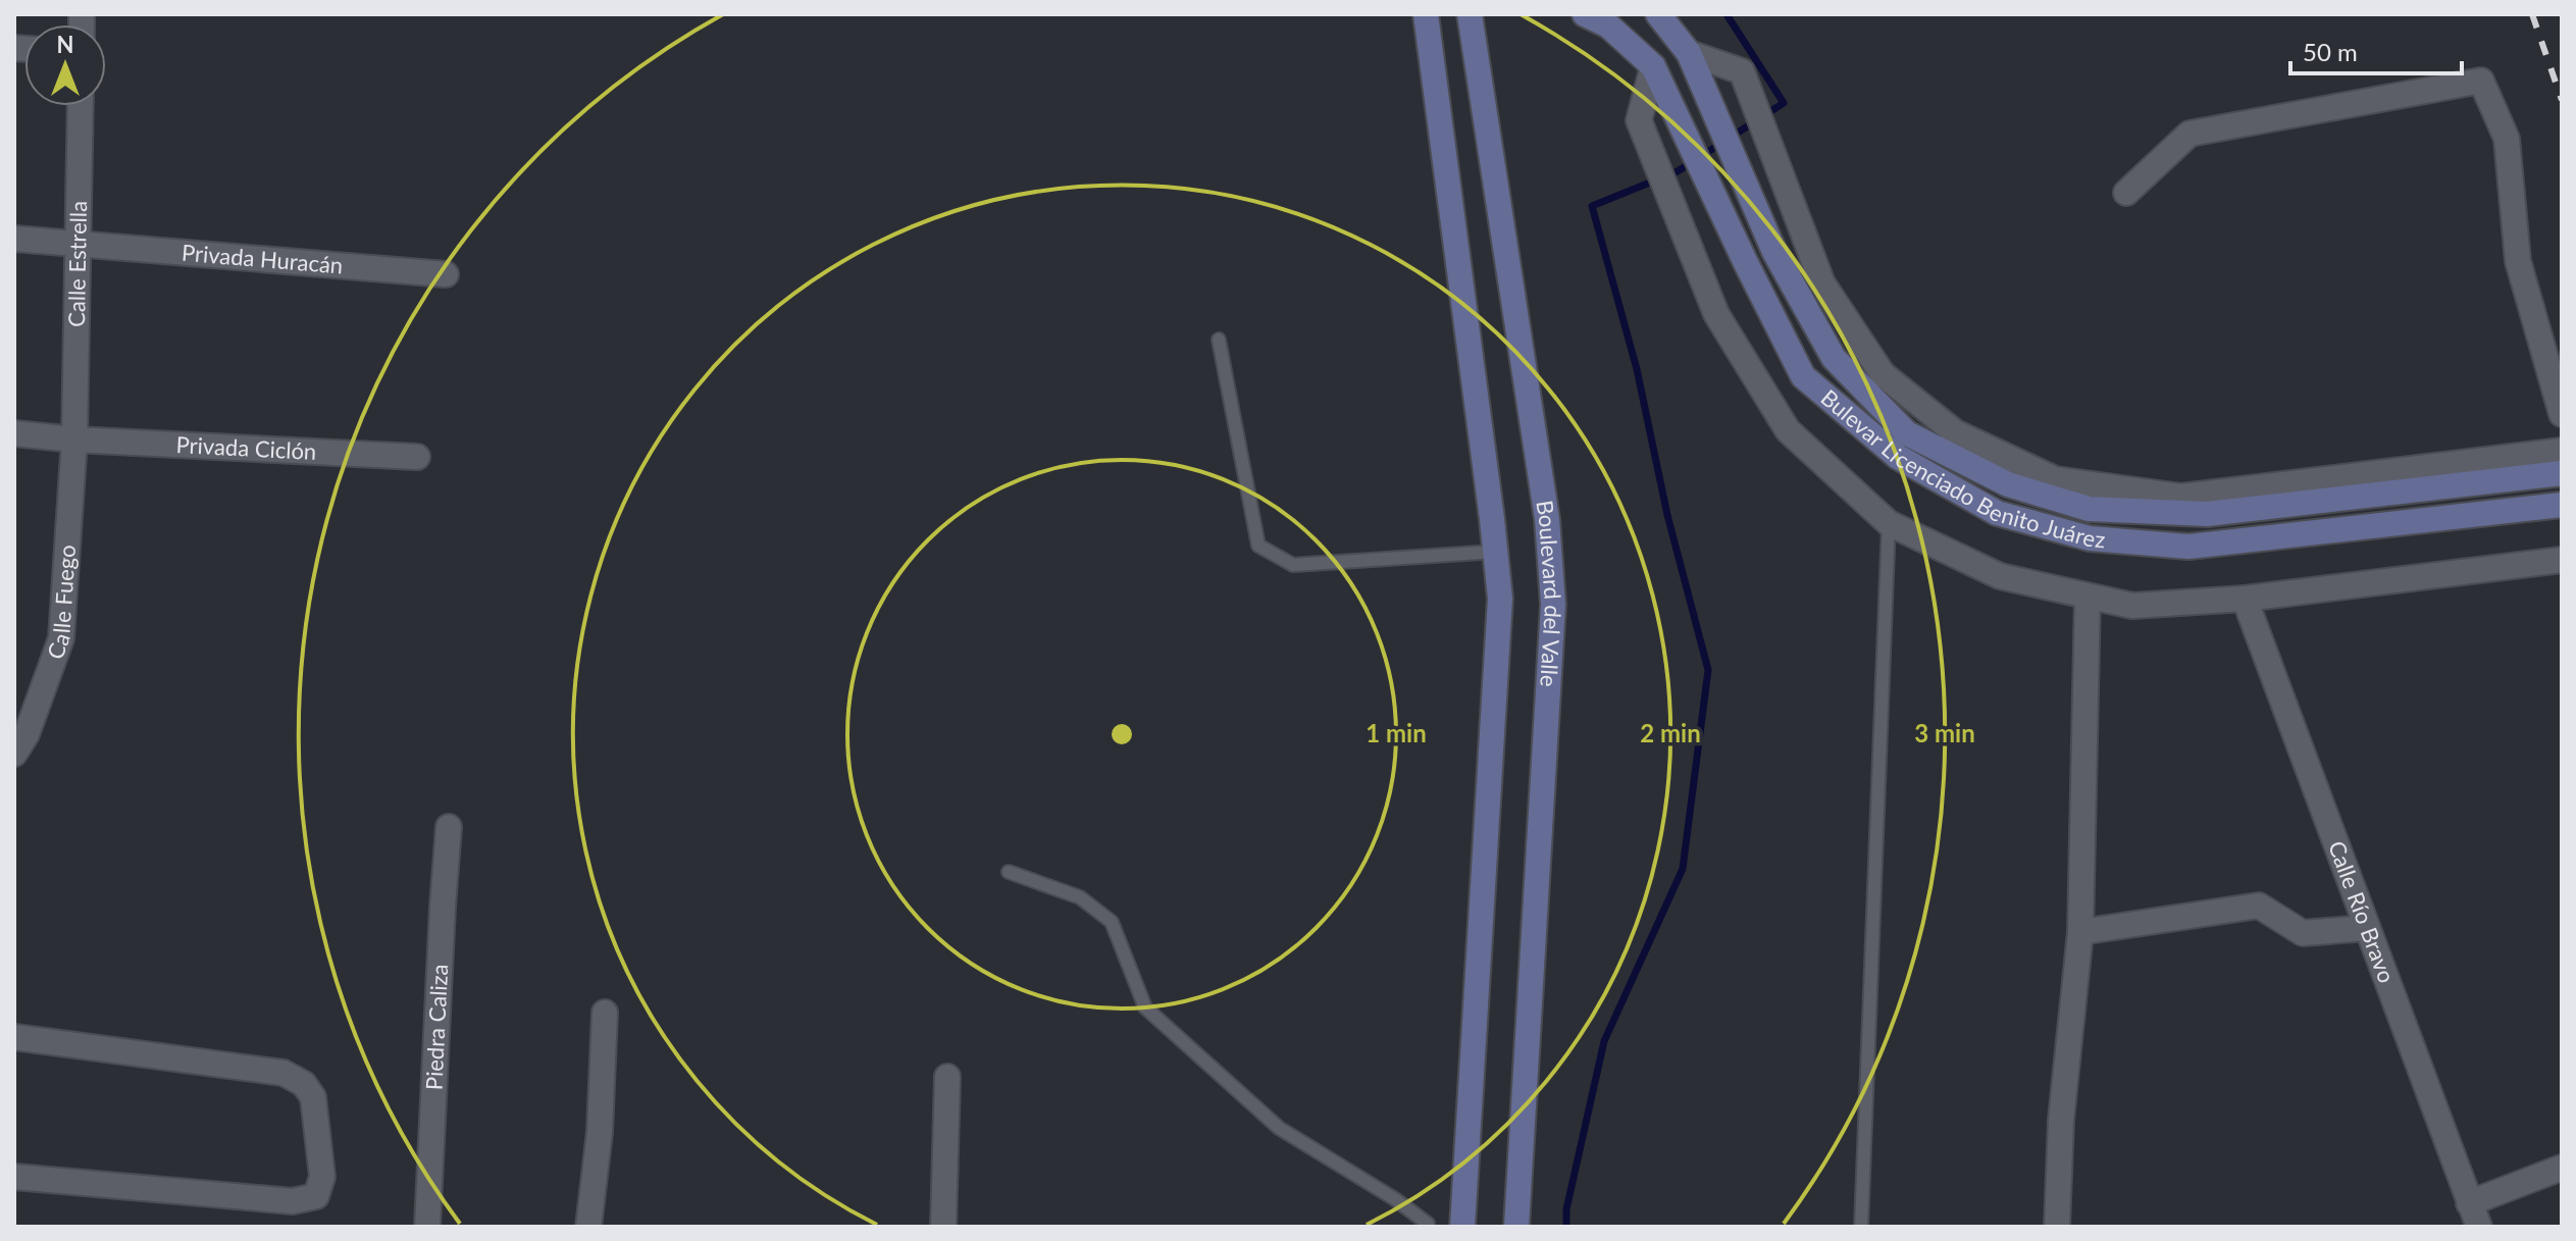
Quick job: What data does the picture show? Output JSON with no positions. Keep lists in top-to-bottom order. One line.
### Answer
{"streets":{"street":["Privada Huracán","Calle Estrella","Privada Ciclón","Bulevar Licenciado Benito Juárez","Boulevard del Valle","Calle Fuego","Calle Río Bravo","Piedra Caliza"]},"crossings":[["Privada Huracán","Calle Estrella"],["Calle Estrella","Privada Ciclón"],["Calle Estrella","Calle Fuego"],["Privada Ciclón","Calle Fuego"]],"scale_bar":"50 m","north":"top","rings":["1 min","2 min","3 min"]}
